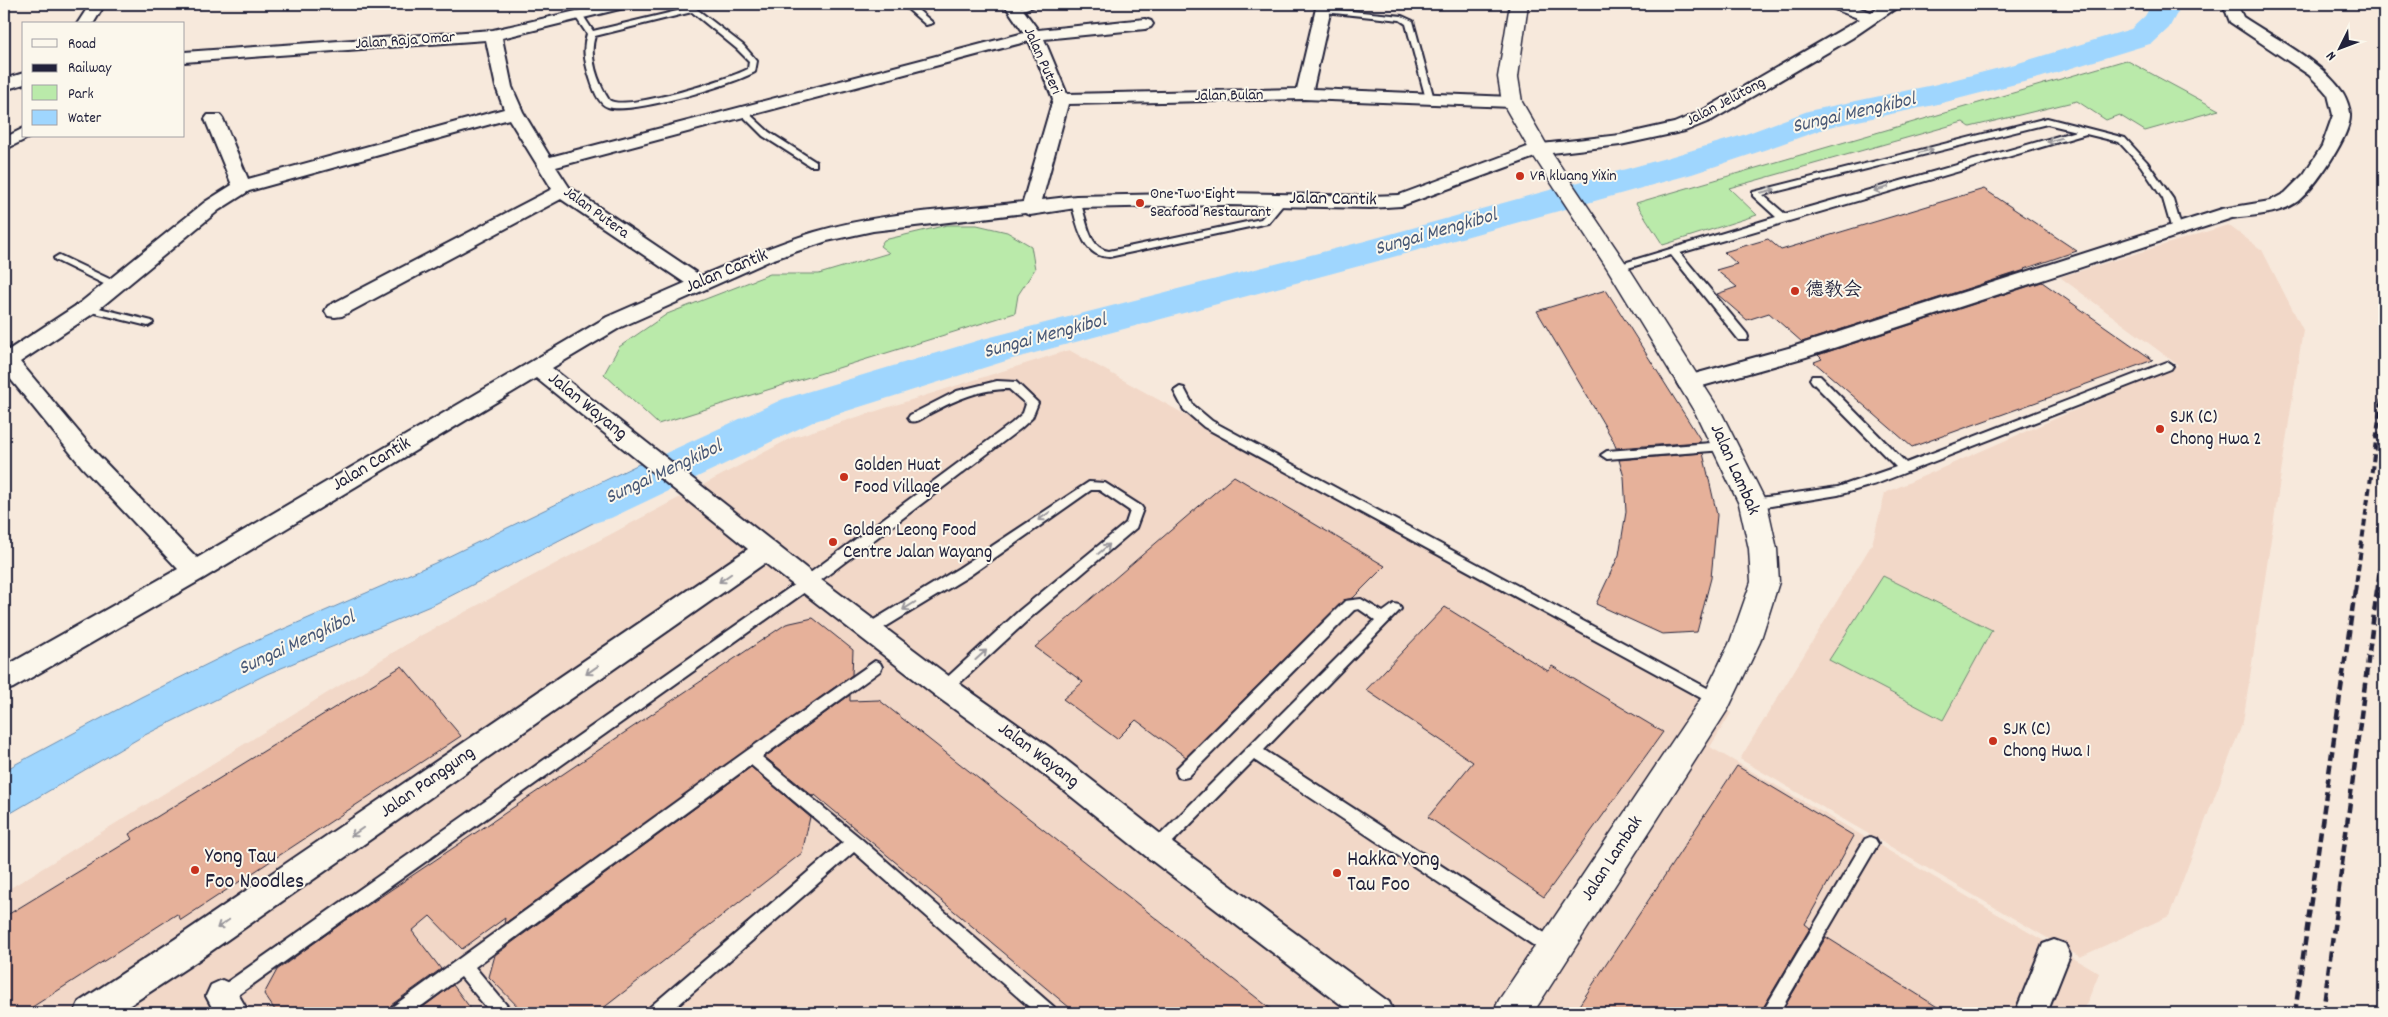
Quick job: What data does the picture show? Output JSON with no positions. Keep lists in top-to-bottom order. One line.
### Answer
{"streets":{"street":["Jalan Raja Omar","Jalan Puteri","Jalan Bulan","Jalan Jelutong","Jalan Cantik","Jalan Putera","Jalan Wayang","Jalan Lambak","Jalan Panggung"]},"crossings":[["Jalan Raja Omar","Jalan Putera"],["Jalan Puteri","Jalan Bulan"],["Jalan Puteri","Jalan Cantik"],["Jalan Bulan","Jalan Lambak"],["Jalan Jelutong","Jalan Cantik"],["Jalan Jelutong","Jalan Lambak"],["Jalan Cantik","Jalan Putera"],["Jalan Cantik","Jalan Wayang"],["Jalan Cantik","Jalan Lambak"],["Jalan Wayang","Jalan Panggung"]],"one_way":["Jalan Panggung"],"water":["Sungai Mengkibol"],"places":["VR kluang YiXin","One Two Eight Seafood Restaurant","德教会","SJK (C) Chong Hwa 2","Golden Huat Food Village","Golden Leong Food Centre Jalan Wayang","SJK (C) Chong Hwa 1","Yong Tau Foo Noodles","Hakka Yong Tau Foo"],"legend":["Road","Railway","Park","Water"],"north":"bottom left"}
